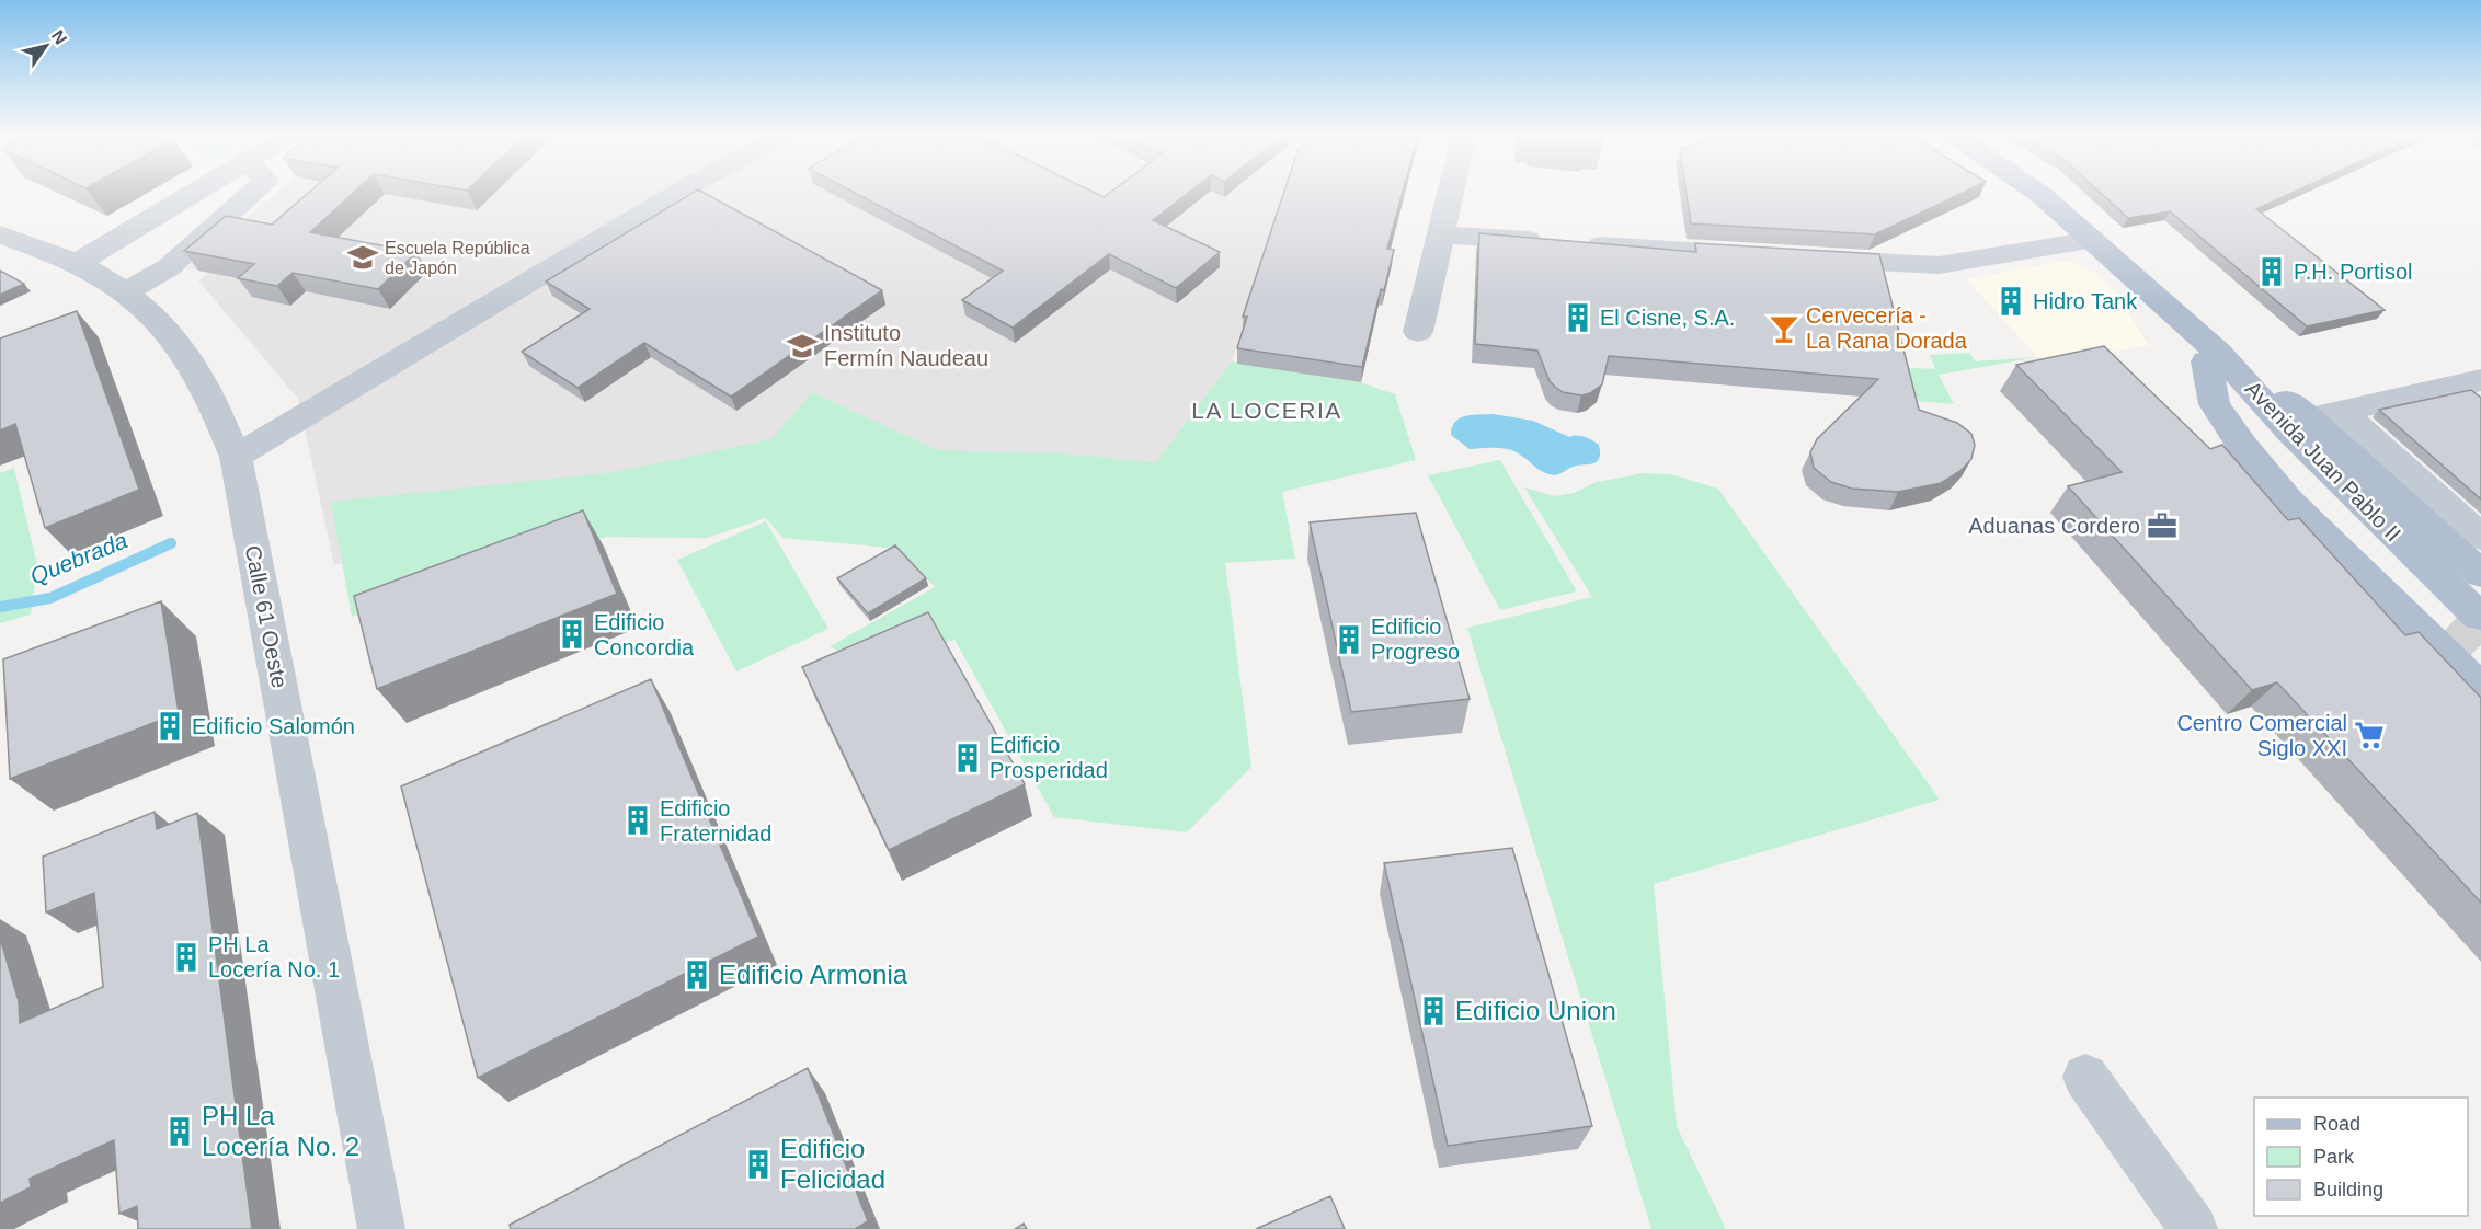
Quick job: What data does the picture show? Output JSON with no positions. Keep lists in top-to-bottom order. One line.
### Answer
{"streets":{"main road":["Avenida Juan Pablo II"],"street":["Calle 61 Oeste"]},"districts":["LA LOCERIA"],"water":["Quebrada"],"places":{"school or university":["Escuela República de Japón","Instituto Fermín Naudeau"],"building":["P.H. Portisol","Hidro Tank","El Cisne, S.A.","Edificio Concordia","Edificio Progreso","Edificio Salomón","Edificio Prosperidad","Edificio Fraternidad","PH La Locería No. 1","Edificio Armonia","Edificio Union","PH La Locería No. 2","Edificio Felicidad"],"bar":["Cervecería - La Rana Dorada"],"office":["Aduanas Cordero"],"supermarket":["Centro Comercial Siglo XXI"]},"legend":["Road","Park","Building"],"north":"top right"}
